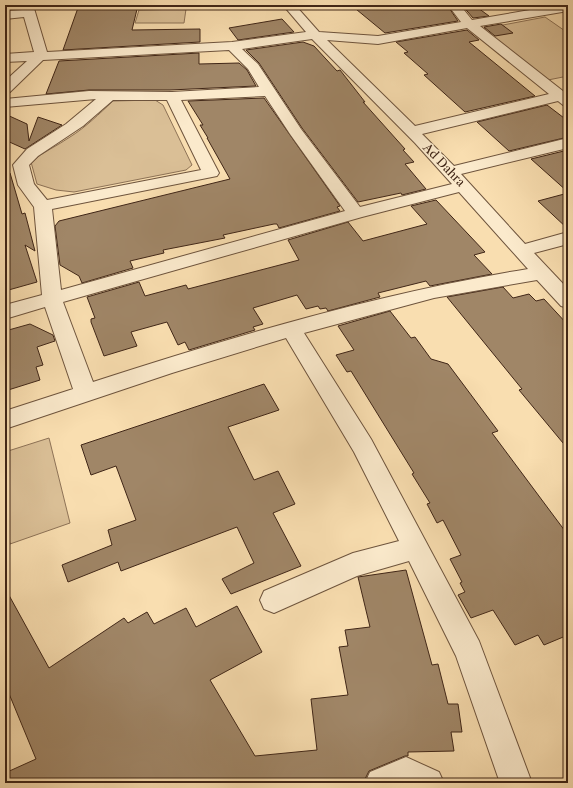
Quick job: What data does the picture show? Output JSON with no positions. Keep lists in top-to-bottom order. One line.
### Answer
{"streets":{"street":["Ad Dahra"]}}
